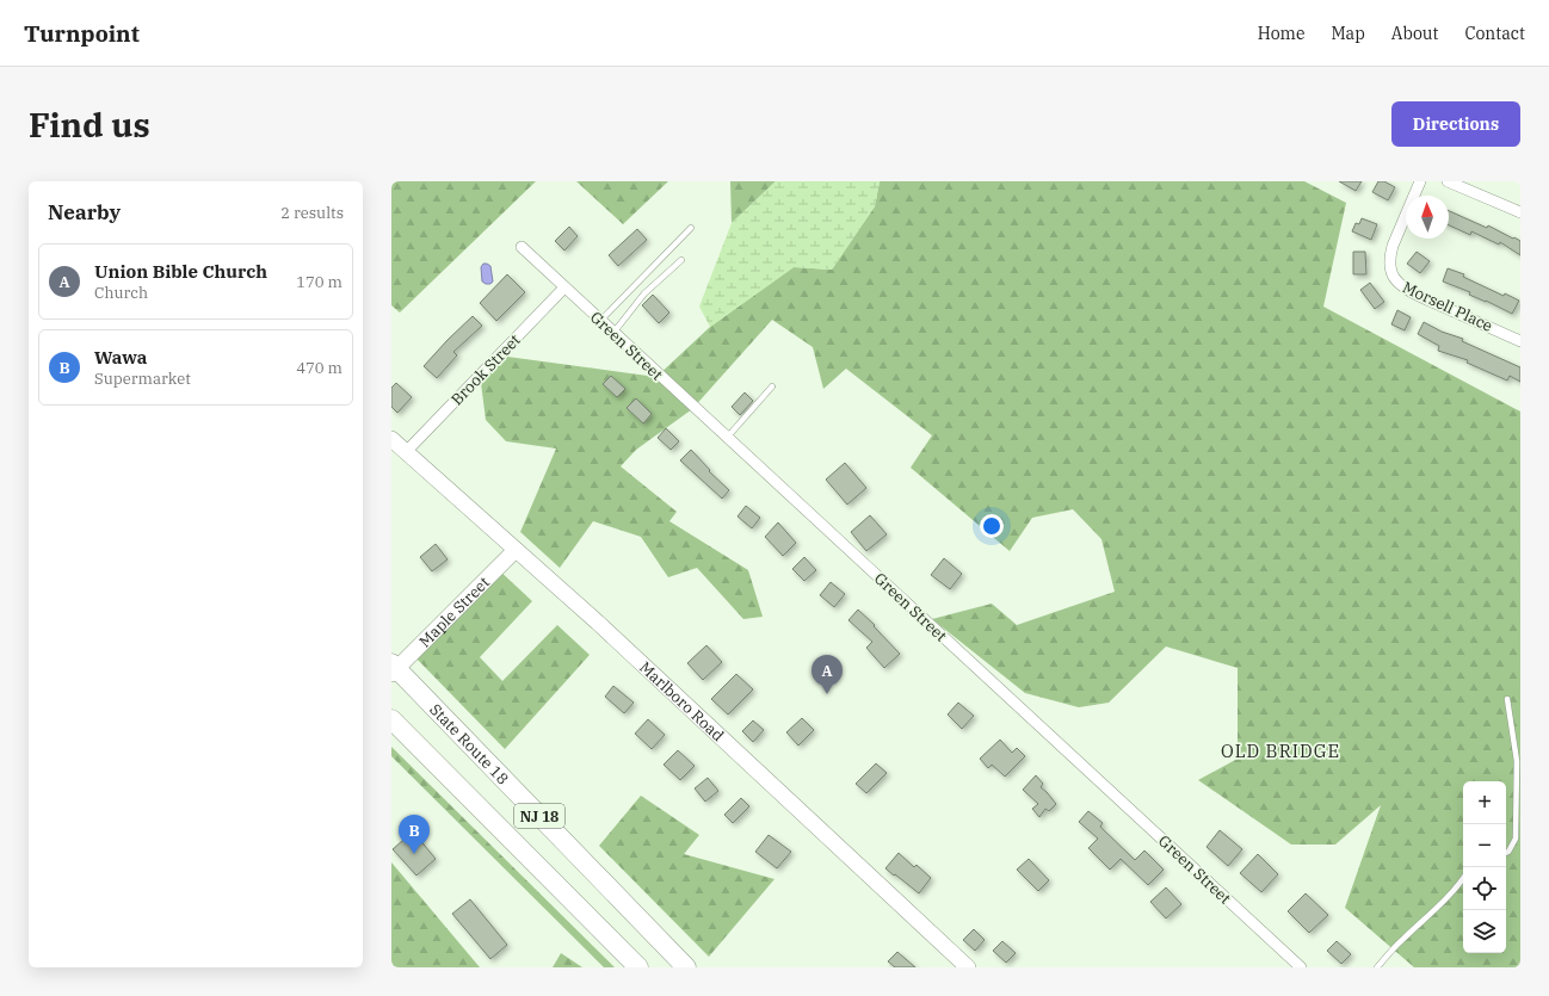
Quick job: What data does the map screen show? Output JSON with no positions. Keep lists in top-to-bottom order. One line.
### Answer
{"streets":{"highway":["State Route 18","NJ 18"],"street":["Morsell Place","Green Street","Brook Street","Maple Street","Marlboro Road"]},"crossings":[["Green Street","Brook Street"],["Brook Street","Marlboro Road"],["Maple Street","Marlboro Road"],["Maple Street","State Route 18"]],"districts":["OLD BRIDGE"],"north":"top","page":{"header":"Turnpoint","nav":["Home","Map","About","Contact"],"buttons":"Directions","title":"Find us","heading":["Nearby","2 results"],"list":[{"mark":"A","name":"Union Bible Church","note":"Church","value":"170 m"},{"mark":"B","name":"Wawa","note":"Supermarket","value":"470 m"}],"pins":["A","B"],"map_buttons":["+","−"]}}
